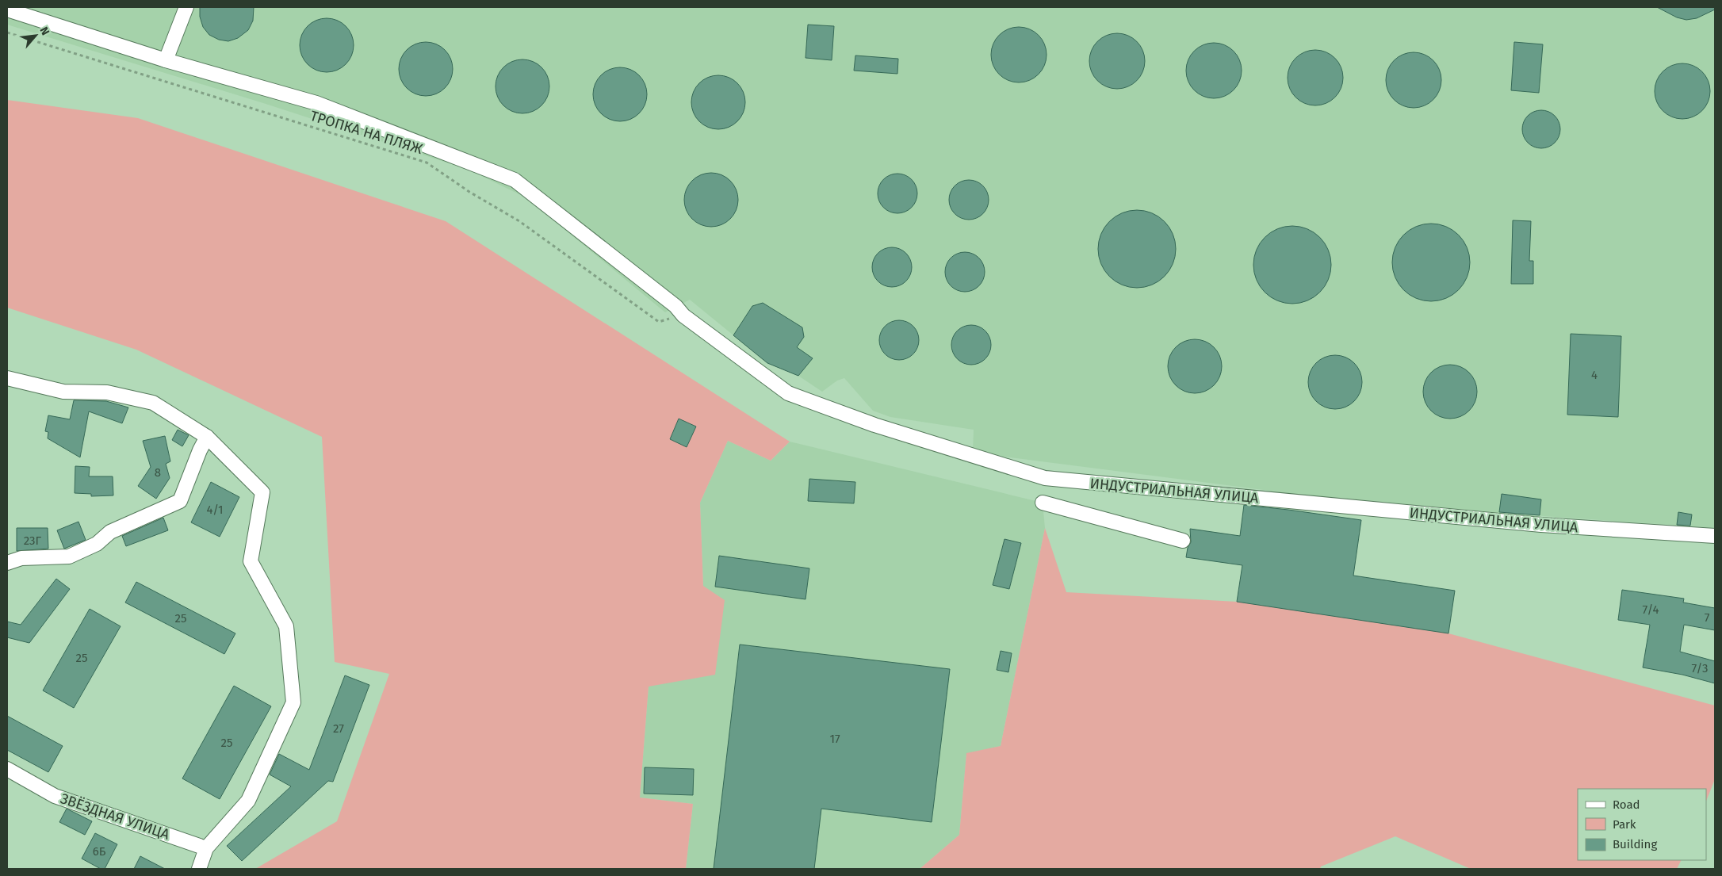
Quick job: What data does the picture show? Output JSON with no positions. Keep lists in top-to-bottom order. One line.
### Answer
{"streets":{"street":["ИНДУСТРИАЛЬНАЯ УЛИЦА","ЗВЁЗДНАЯ УЛИЦА"],"path":["ТРОПКА НА ПЛЯЖ"]},"crossings":[["ТРОПКА НА ПЛЯЖ","ИНДУСТРИАЛЬНАЯ УЛИЦА"]],"house_numbers":["4","8","4/1","23Г","7/4","7","25","25","7/3","27","17","25","6Б"],"legend":["Road","Park","Building"],"north":"top right"}
